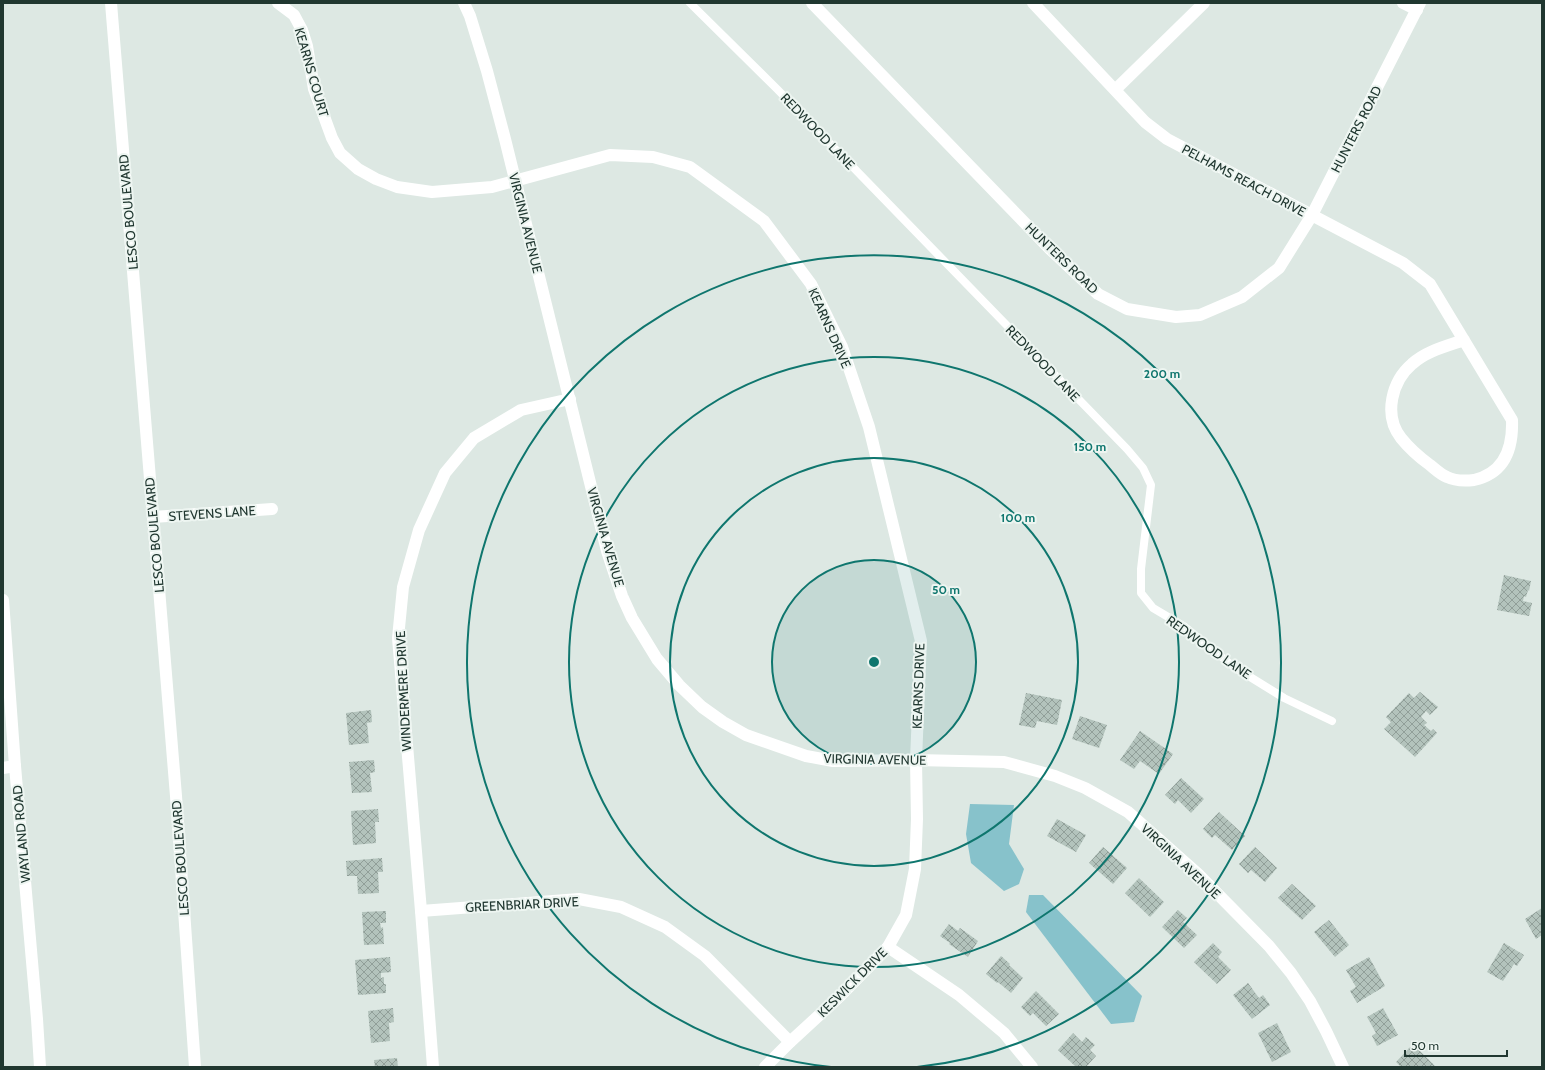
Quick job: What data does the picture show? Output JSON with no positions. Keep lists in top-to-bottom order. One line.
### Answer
{"streets":{"street":["KEARNS COURT","HUNTERS ROAD","PELHAMS REACH DRIVE","LESCO BOULEVARD","VIRGINIA AVENUE","KEARNS DRIVE","STEVENS LANE","WINDERMERE DRIVE","WAYLAND ROAD","GREENBRIAR DRIVE","KESWICK DRIVE"],"lane":["REDWOOD LANE"]},"crossings":[["KEARNS COURT","VIRGINIA AVENUE"],["KEARNS COURT","KEARNS DRIVE"],["HUNTERS ROAD","PELHAMS REACH DRIVE"],["LESCO BOULEVARD","STEVENS LANE"],["VIRGINIA AVENUE","KEARNS DRIVE"],["VIRGINIA AVENUE","WINDERMERE DRIVE"],["VIRGINIA AVENUE","KESWICK DRIVE"],["KEARNS DRIVE","KESWICK DRIVE"],["WINDERMERE DRIVE","GREENBRIAR DRIVE"],["GREENBRIAR DRIVE","KESWICK DRIVE"]],"scale_bar":"50 m","rings":["200 m","150 m","100 m","50 m"]}
